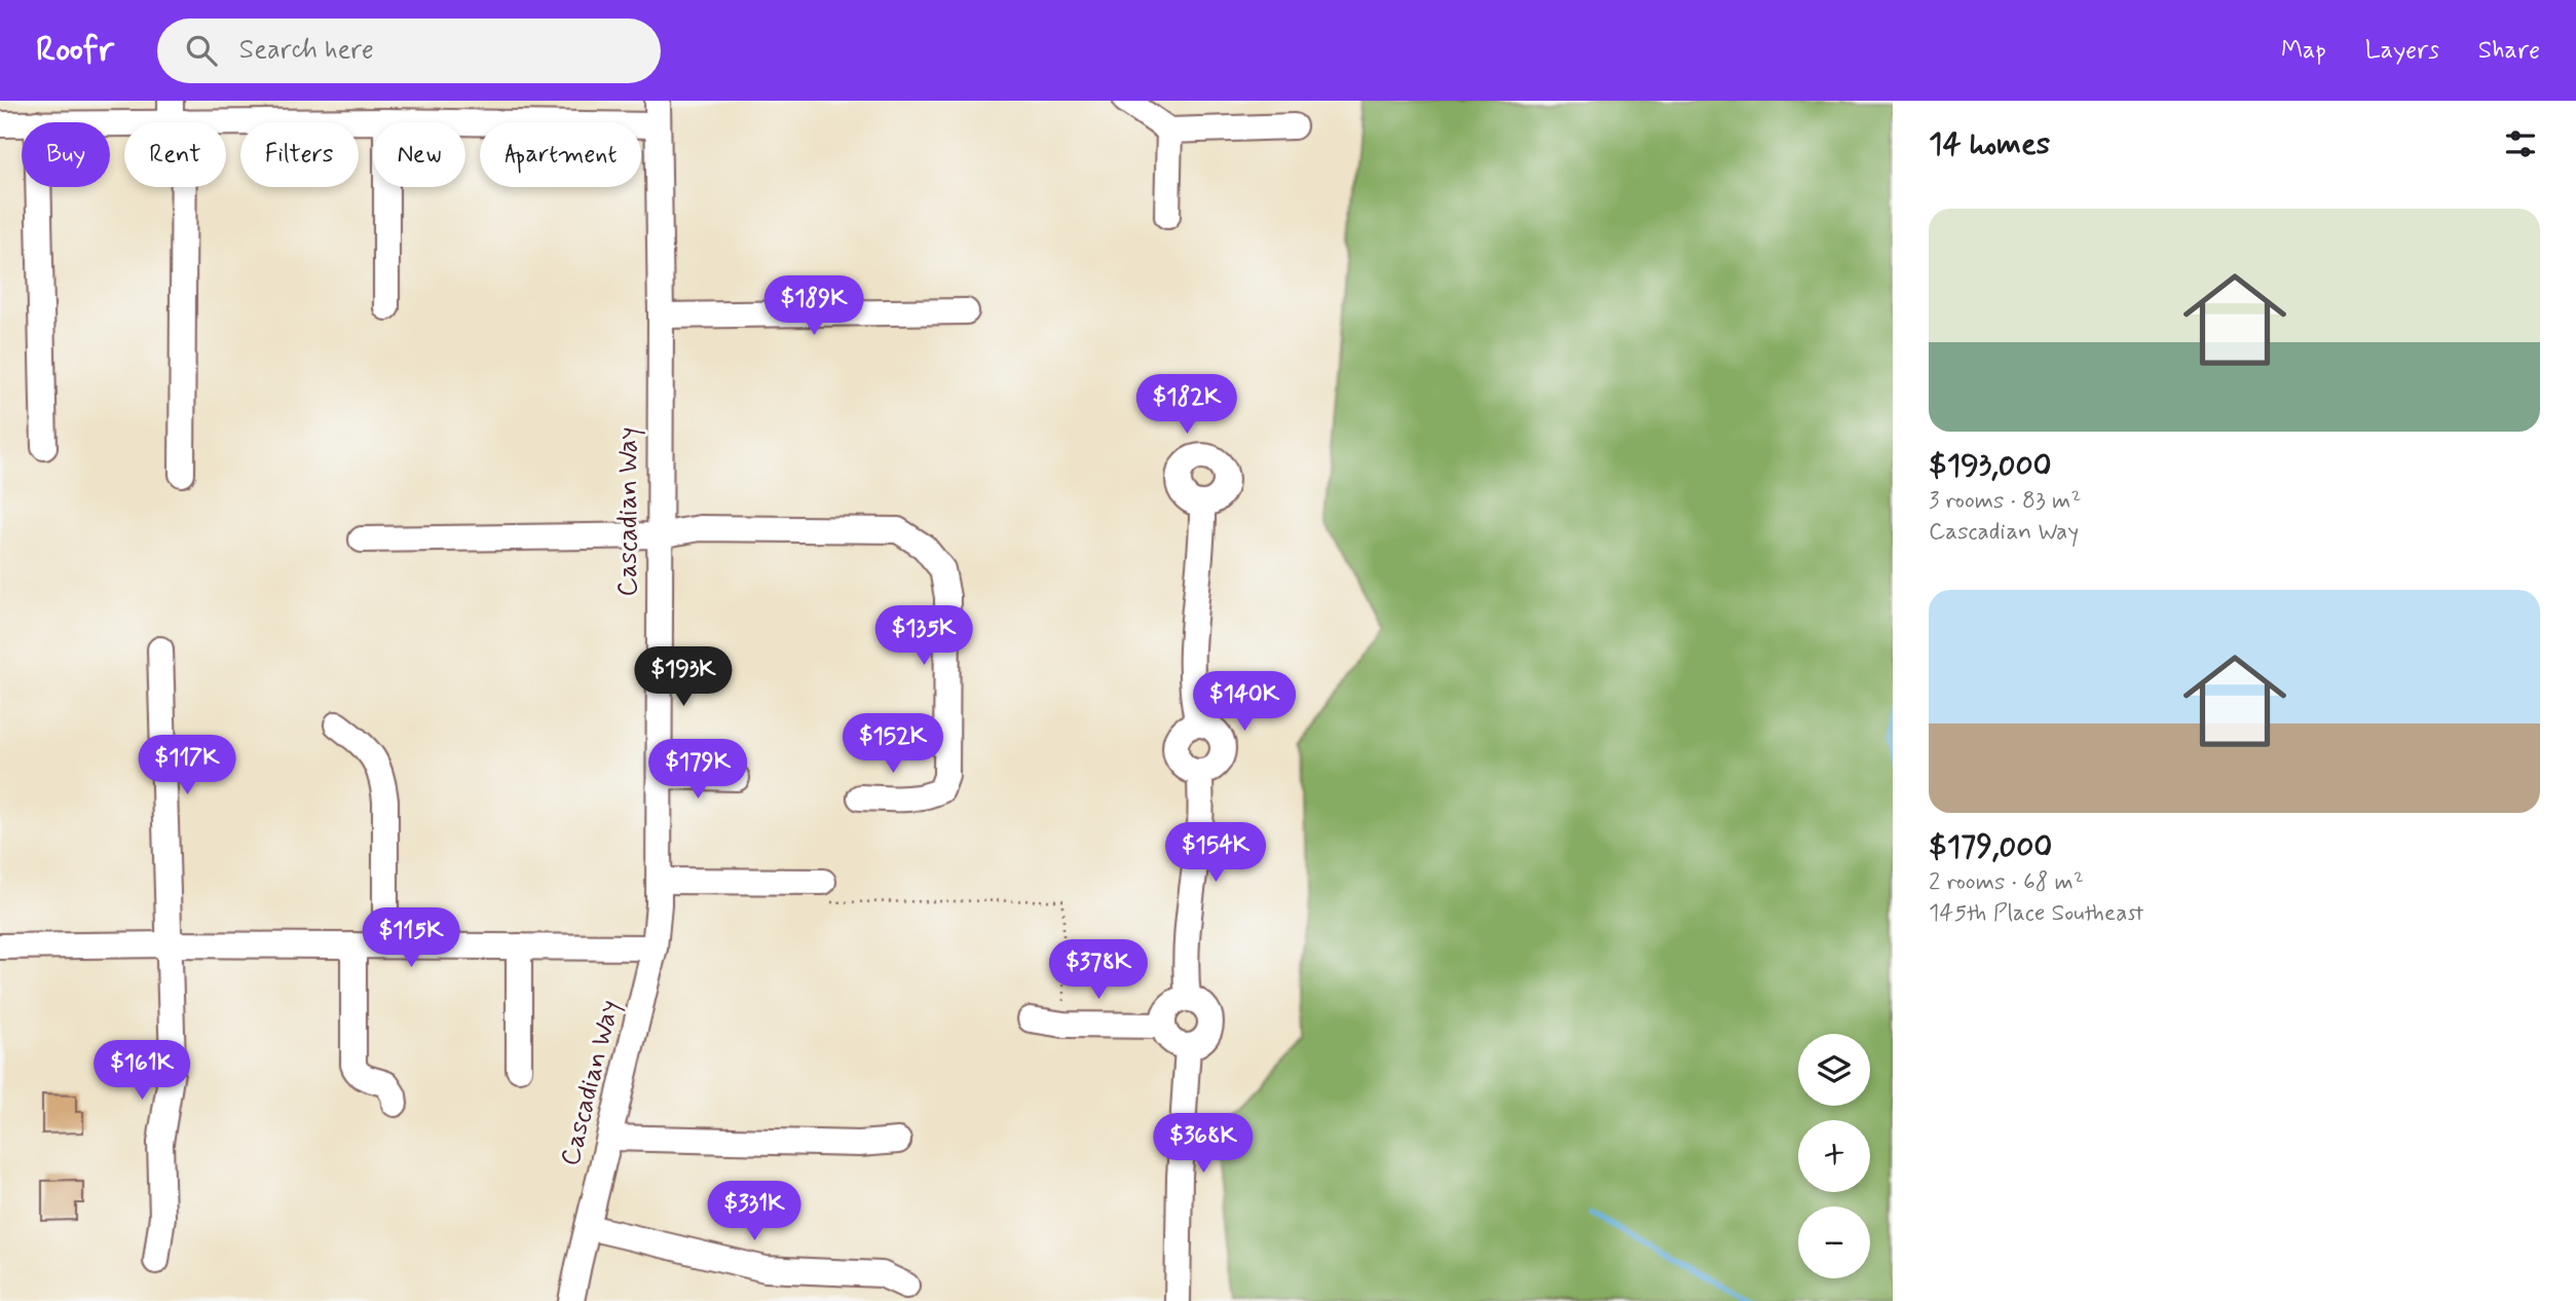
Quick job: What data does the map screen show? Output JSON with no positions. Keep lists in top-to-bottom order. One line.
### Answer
{"streets":{"street":["Cascadian Way"]},"page":{"header":"Roofr","search":"Search here","nav":["Map","Layers","Share"],"heading":"14 homes","chip":["Buy","Rent","Filters","New","Apartment"],"list":[{"name":"$193,000","note":"3 rooms · 83 m² · Cascadian Way"},{"name":"$179,000","note":"2 rooms · 68 m² · 145th Place Southeast"}],"price":["$189K","$182K","$135K","$193K","$140K","$152K","$117K","$179K","$154K","$115K","$378K","$161K","$368K","$331K"],"map_buttons":["+","−"]}}
